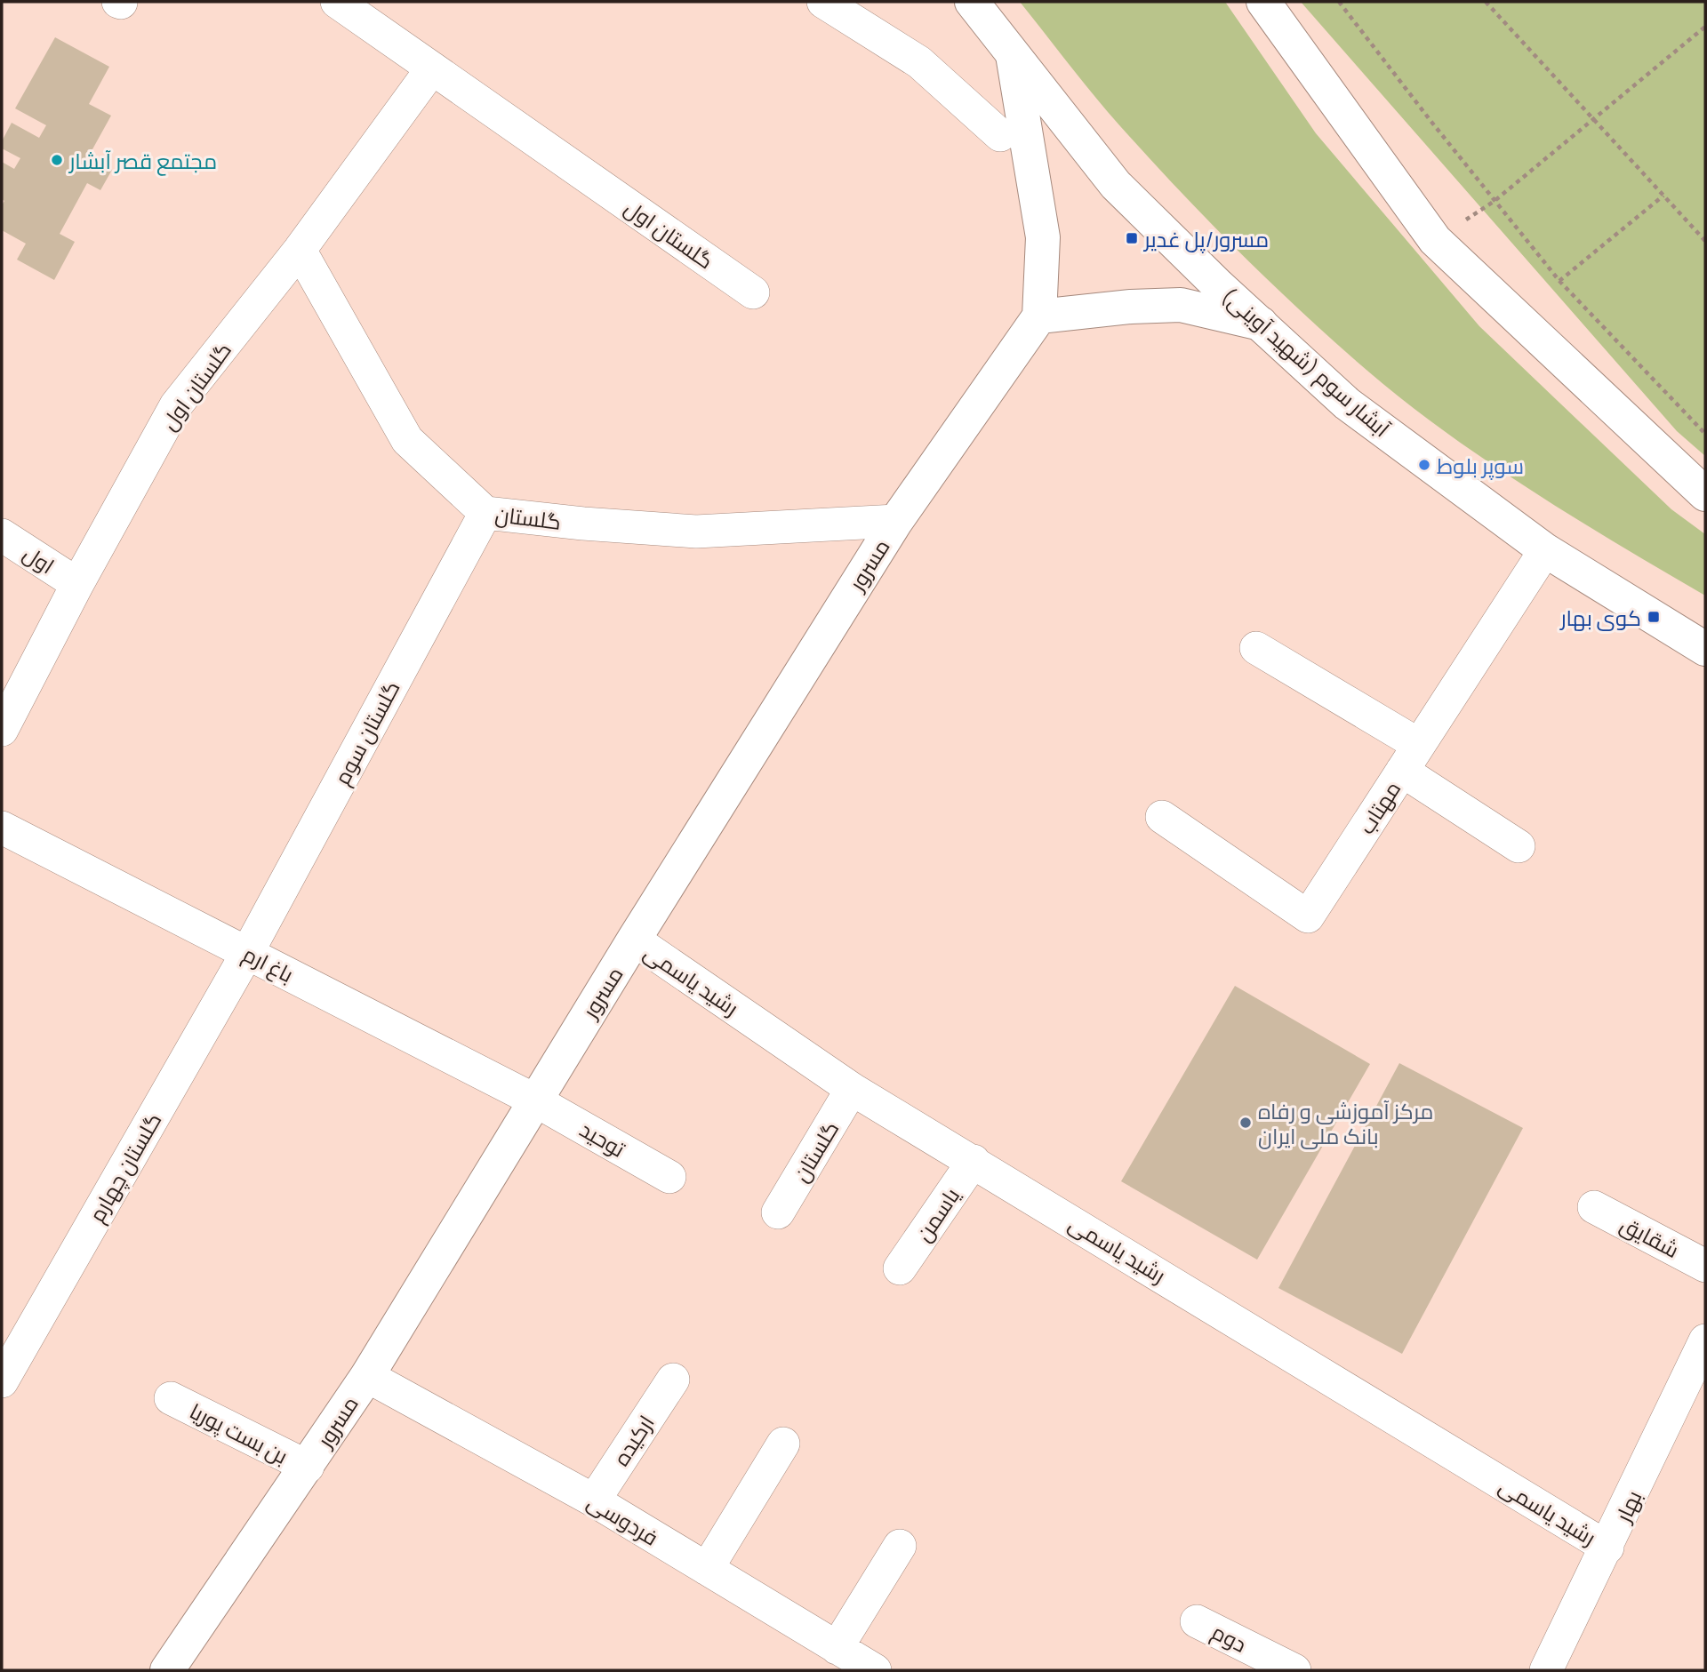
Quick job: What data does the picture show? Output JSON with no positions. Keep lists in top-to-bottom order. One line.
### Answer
{"streets":{"street":["گلستان اول","آبشار سوم (شهید آوینی)","گلستان","اول","مسرور","گلستان سوم","مهتاب","باغ ارم","رشید یاسمی","توحید","گلستان چهارم","یاسمن","شقایق","بن بست پوریا","ارکیده","بهار","فردوسی","دوم"]},"crossings":[["گلستان اول","گلستان"],["گلستان اول","اول"],["آبشار سوم (شهید آوینی)","مهتاب"],["گلستان","مسرور"],["گلستان","گلستان سوم"],["گلستان","رشید یاسمی"],["مسرور","باغ ارم"],["مسرور","رشید یاسمی"],["مسرور","توحید"],["مسرور","بن بست پوریا"],["مسرور","فردوسی"],["گلستان سوم","باغ ارم"],["گلستان سوم","گلستان چهارم"],["باغ ارم","توحید"],["باغ ارم","گلستان چهارم"],["رشید یاسمی","یاسمن"],["رشید یاسمی","بهار"],["ارکیده","فردوسی"]],"places":{"other":["مجتمع قصر آبشار","سوپر بلوط","مرکز آموزشی و رفاه بانک ملی ایران"],"transit":["مسرور/پل غدیر","کوی بهار"]}}
